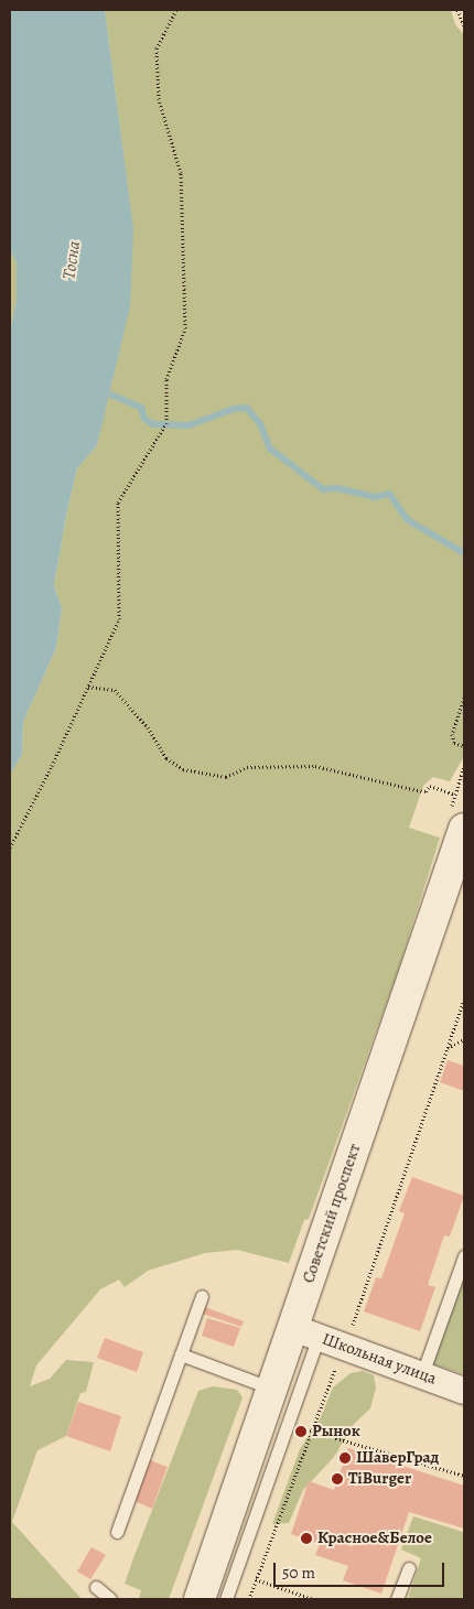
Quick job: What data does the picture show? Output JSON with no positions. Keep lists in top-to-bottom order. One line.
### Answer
{"streets":{"main road":["Советский проспект"],"street":["Школьная улица"]},"crossings":[["Советский проспект","Школьная улица"]],"water":["Тосна"],"places":["Рынок","ШаверГрад","TiBurger","Красное&Белое"],"scale_bar":"50 m"}
